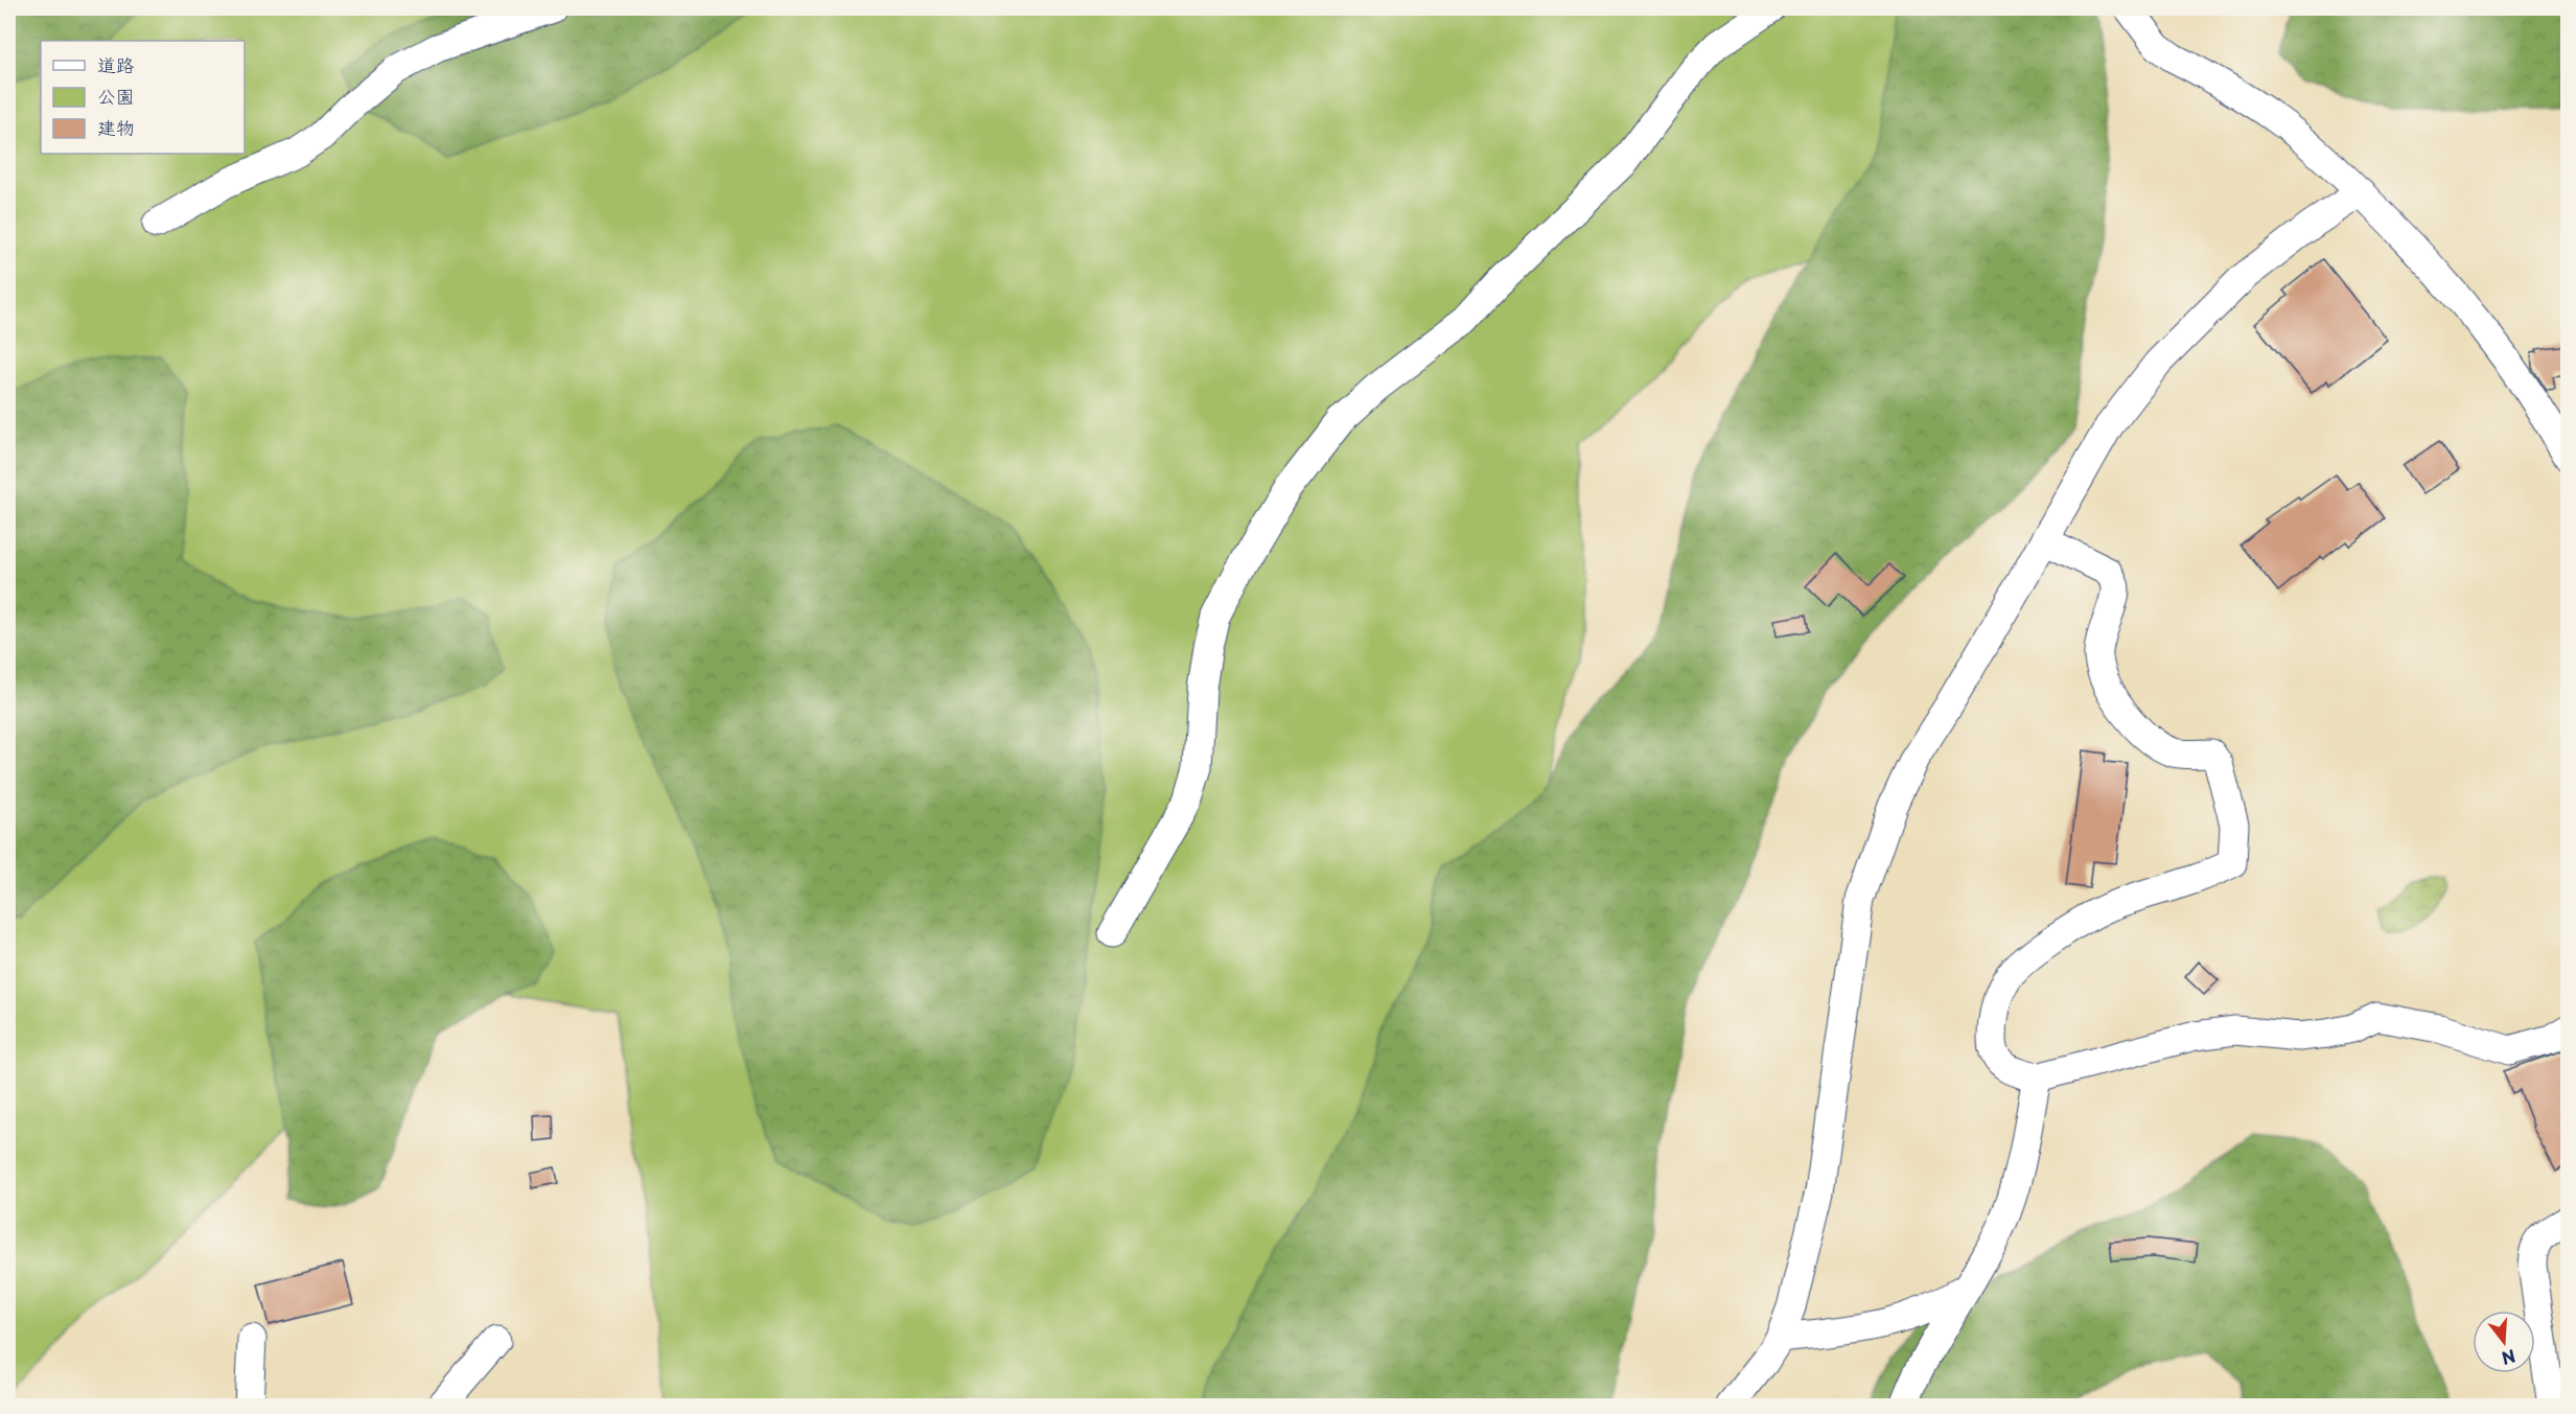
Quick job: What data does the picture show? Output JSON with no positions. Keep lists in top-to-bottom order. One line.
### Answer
{"legend":["道路","公園","建物"],"north":"bottom"}
